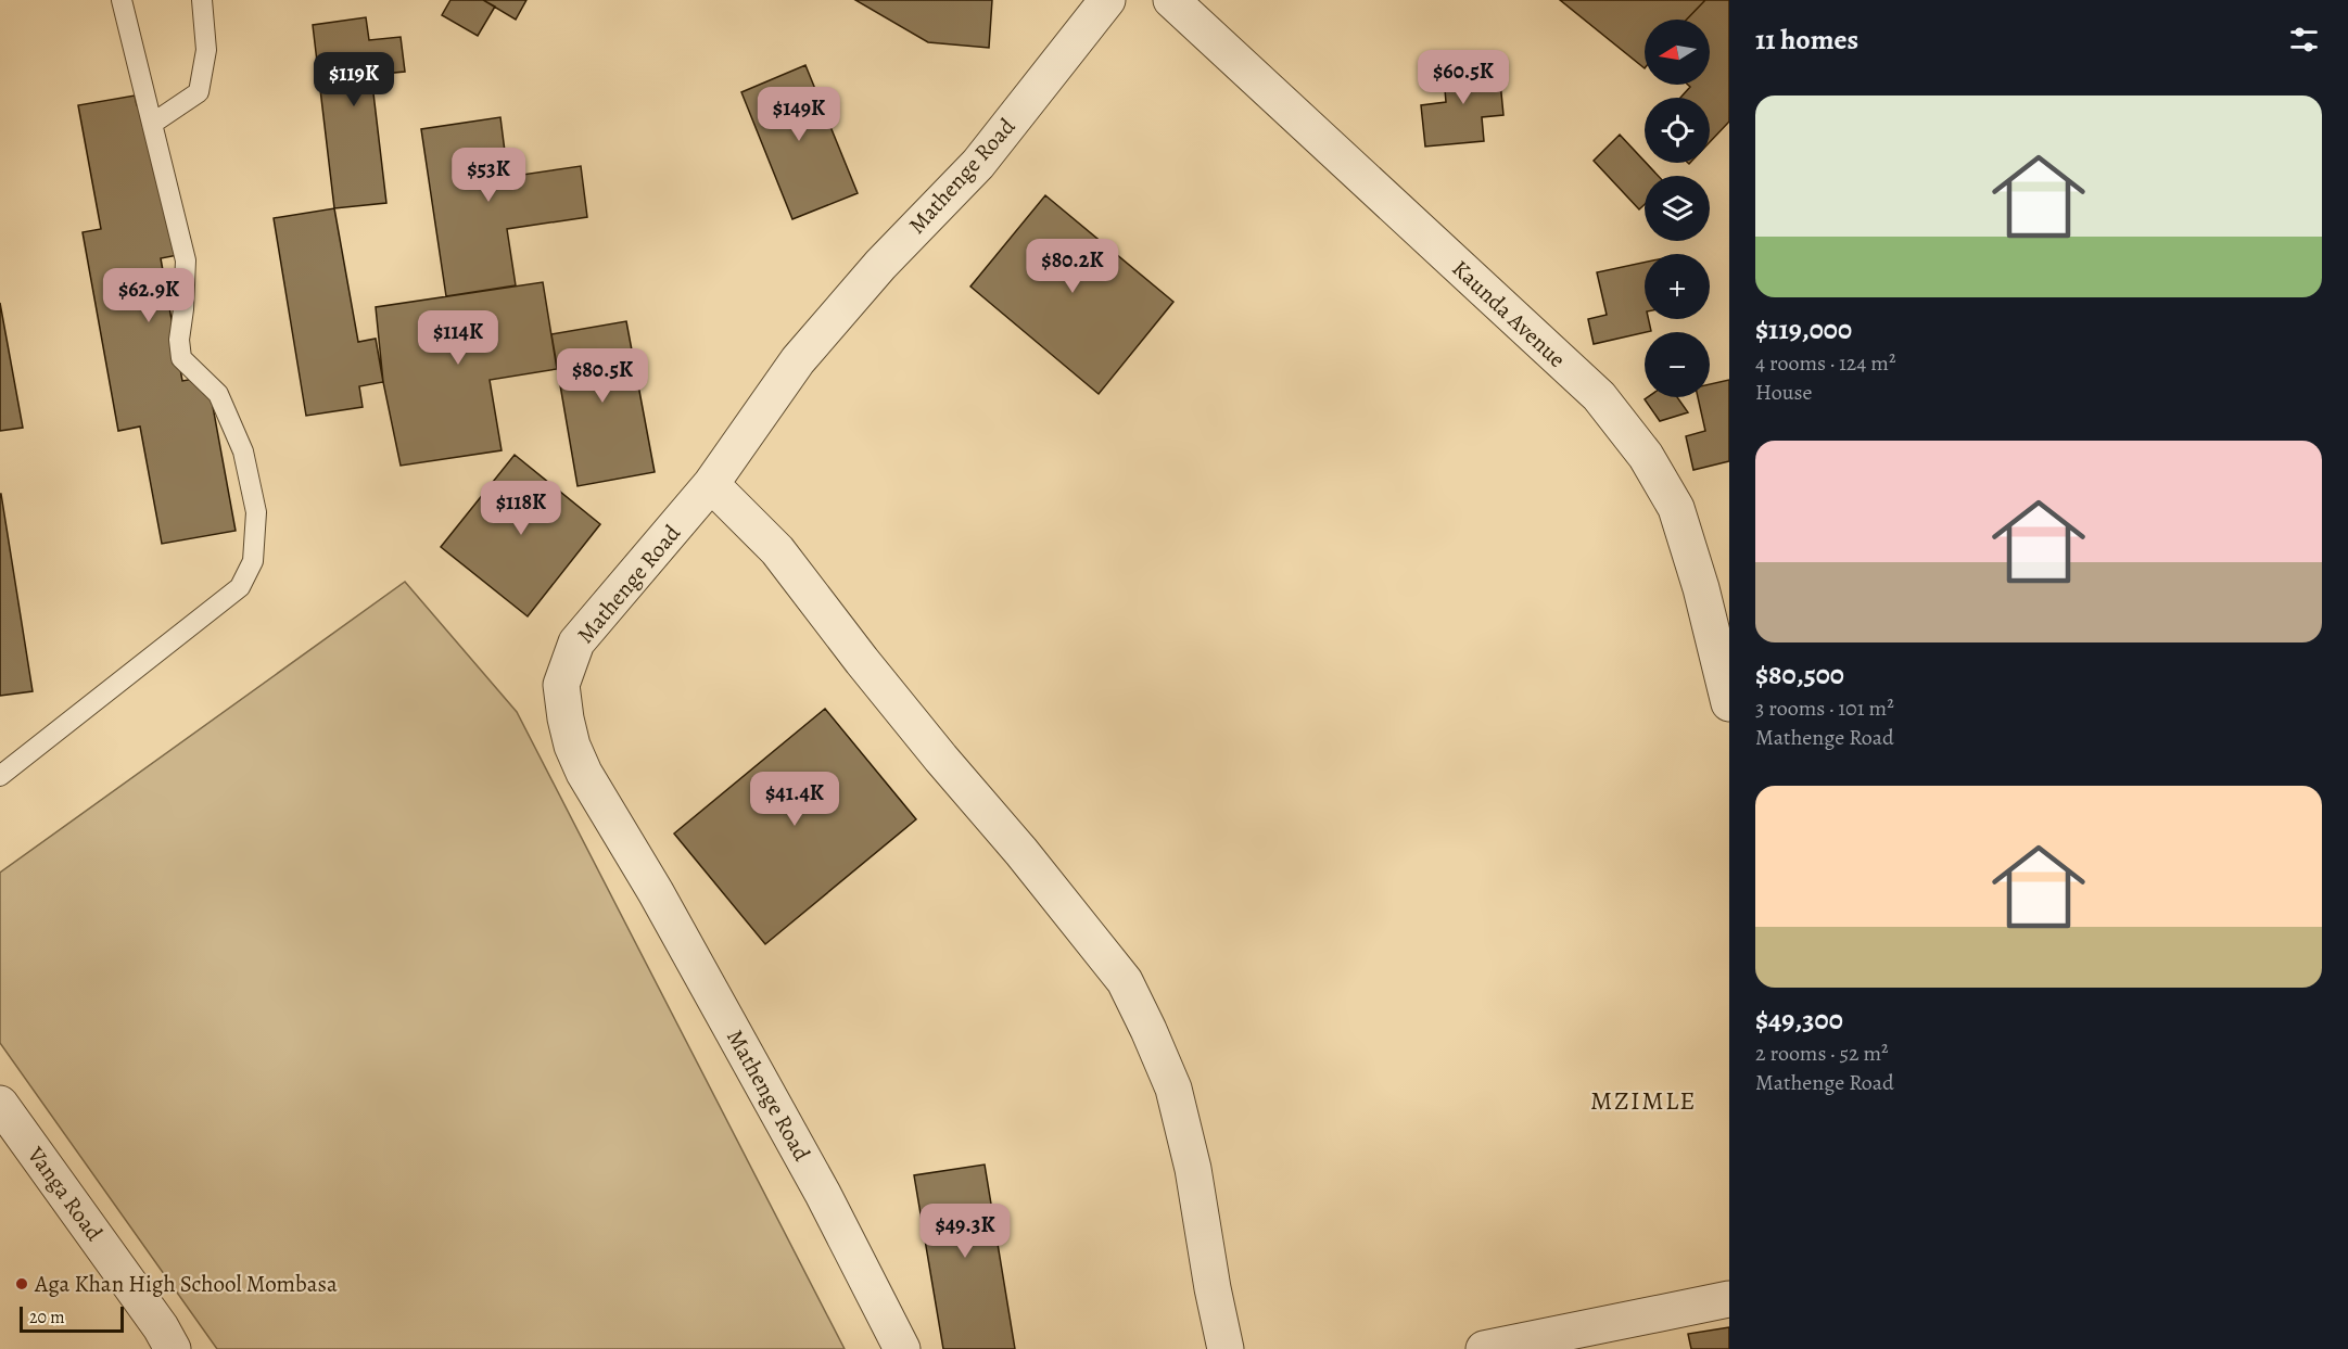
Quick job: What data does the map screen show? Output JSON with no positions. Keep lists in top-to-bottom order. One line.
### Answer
{"streets":{"street":["Mathenge Road","Kaunda Avenue","Vanga Road"]},"districts":["MZIMLE"],"places":["Aga Khan High School Mombasa"],"scale_bar":"20 m","north":"left","page":{"heading":"11 homes","map_buttons":["+","−"],"price":["$60.5K","$119K","$149K","$53K","$80.2K","$62.9K","$114K","$80.5K","$118K","$41.4K","$49.3K"],"list":[{"name":"$119,000","note":"4 rooms · 124 m² · House"},{"name":"$80,500","note":"3 rooms · 101 m² · Mathenge Road"},{"name":"$49,300","note":"2 rooms · 52 m² · Mathenge Road"}],"scale":"20 m"}}
